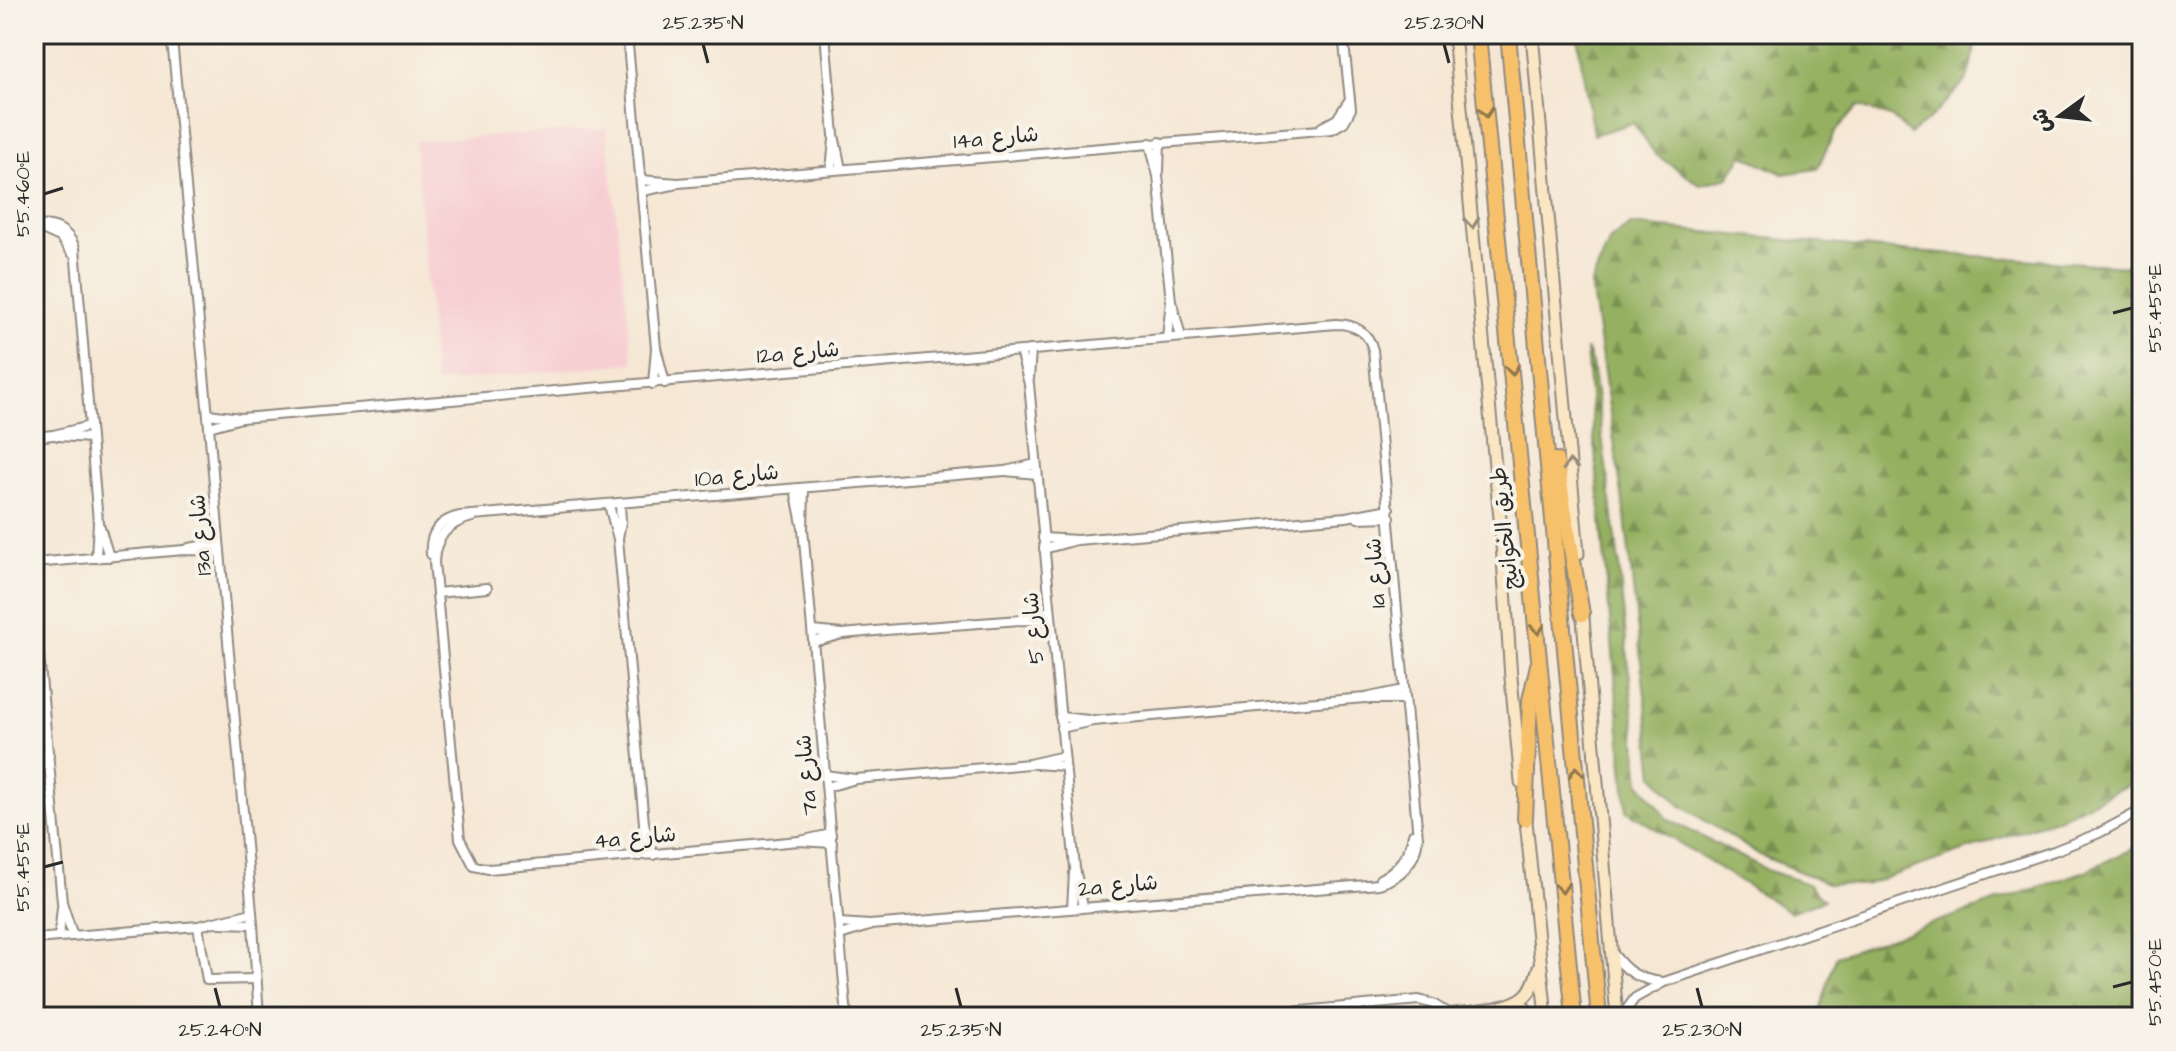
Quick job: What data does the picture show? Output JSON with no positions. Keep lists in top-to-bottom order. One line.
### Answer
{"streets":{"highway":["طريق الخوانيج"],"street":["14a شارع","12a شارع","10a شارع","13a شارع","1a شارع","شارع 5","7a شارع","4a شارع","2a شارع"]},"crossings":[["12a شارع","13a شارع"],["12a شارع","1a شارع"],["12a شارع","شارع 5"],["10a شارع","شارع 5"],["10a شارع","7a شارع"],["10a شارع","4a شارع"],["1a شارع","2a شارع"],["شارع 5","2a شارع"],["7a شارع","4a شارع"],["7a شارع","2a شارع"]],"north":"left","coordinates":["25.235°N","25.230°N","55.460°E","55.455°E","55.450°E","25.240°N"]}
